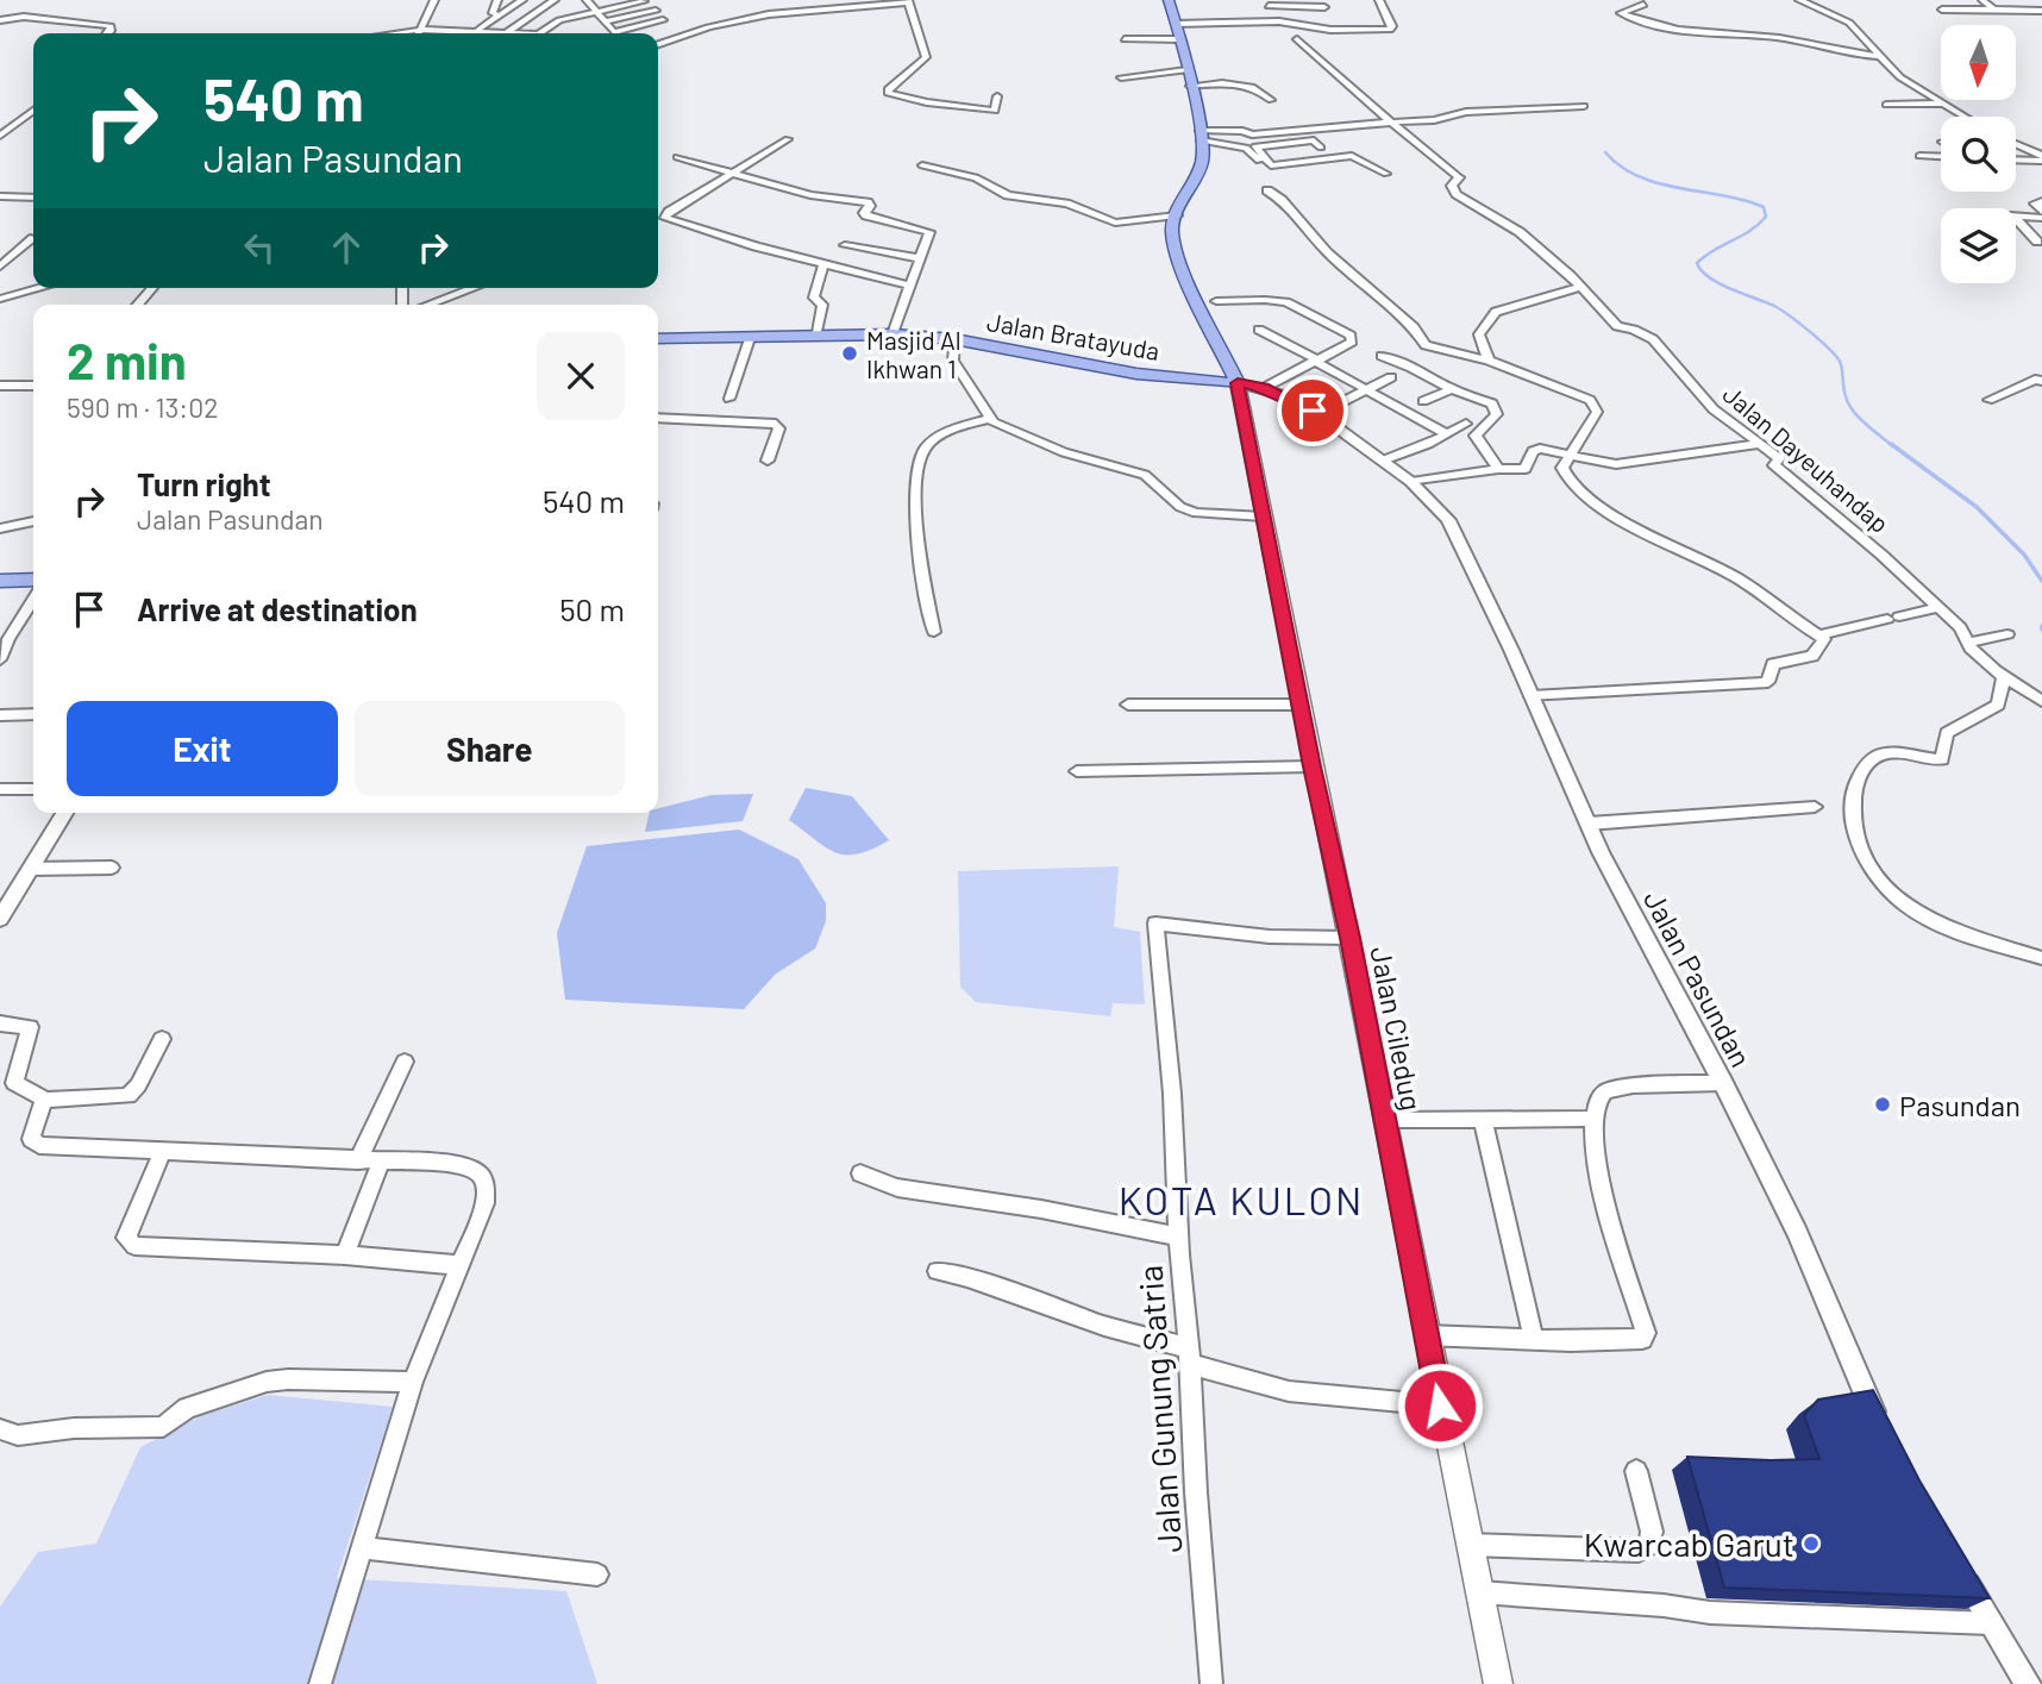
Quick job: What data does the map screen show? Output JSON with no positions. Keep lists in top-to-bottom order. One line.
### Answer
{"streets":{"main road":["Jalan Bratayuda","Jalan Ciledug"],"street":["Jalan Dayeuhandap","Jalan Pasundan","Jalan Gunung Satria"]},"crossings":[["Jalan Bratayuda","Jalan Pasundan"],["Jalan Bratayuda","Jalan Ciledug"],["Jalan Pasundan","Jalan Ciledug"],["Jalan Ciledug","Jalan Gunung Satria"]],"districts":["KOTA KULON"],"places":["Masjid Al Ikhwan 1","Pasundan","Kwarcab Garut"],"north":"bottom","page":{"turn":["540 m","Jalan Pasundan"],"heading":["2 min","590 m · 13:02"],"list":[{"name":"Turn right","note":"Jalan Pasundan","value":"540 m"},{"name":"Arrive at destination","value":"50 m"}],"buttons":["Exit","Share"]}}
